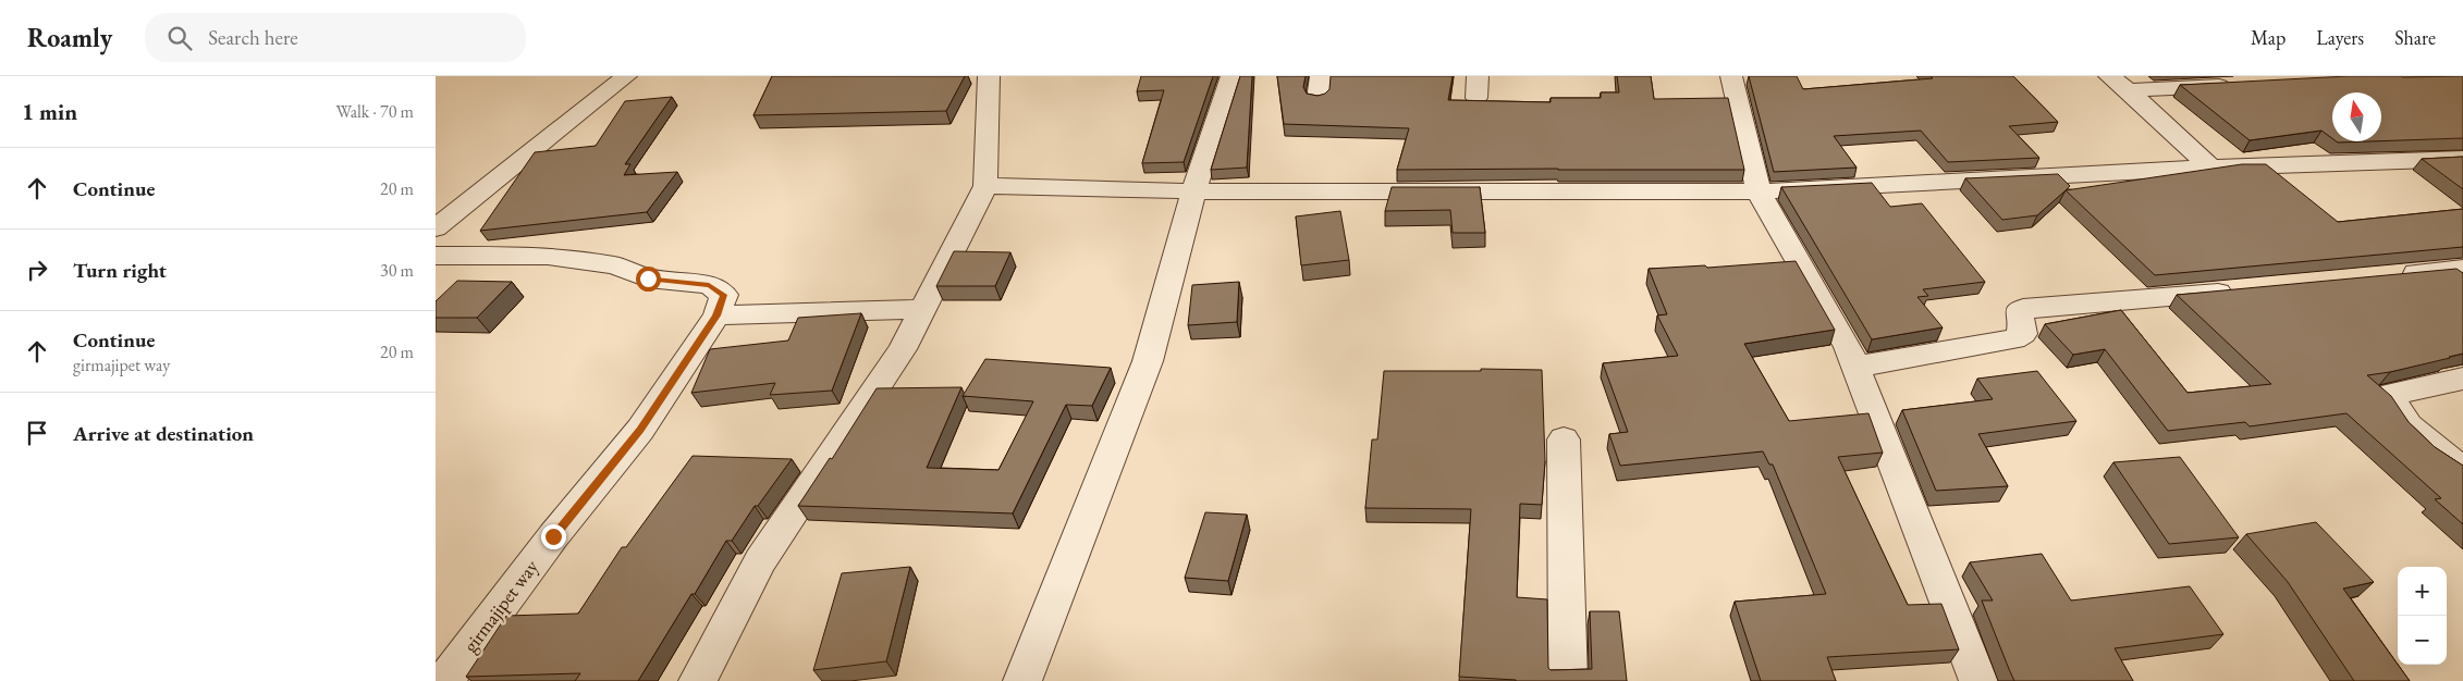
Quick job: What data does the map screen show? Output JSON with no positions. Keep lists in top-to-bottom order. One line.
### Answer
{"streets":{"street":["girmajipet way"]},"north":"top","page":{"header":"Roamly","search":"Search here","nav":["Map","Layers","Share"],"heading":["1 min","Walk · 70 m"],"list":[["Continue","20 m"],["Turn right","30 m"],["Continue","girmajipet way","20 m"],"Arrive at destination"],"map_buttons":["+","−"]}}
